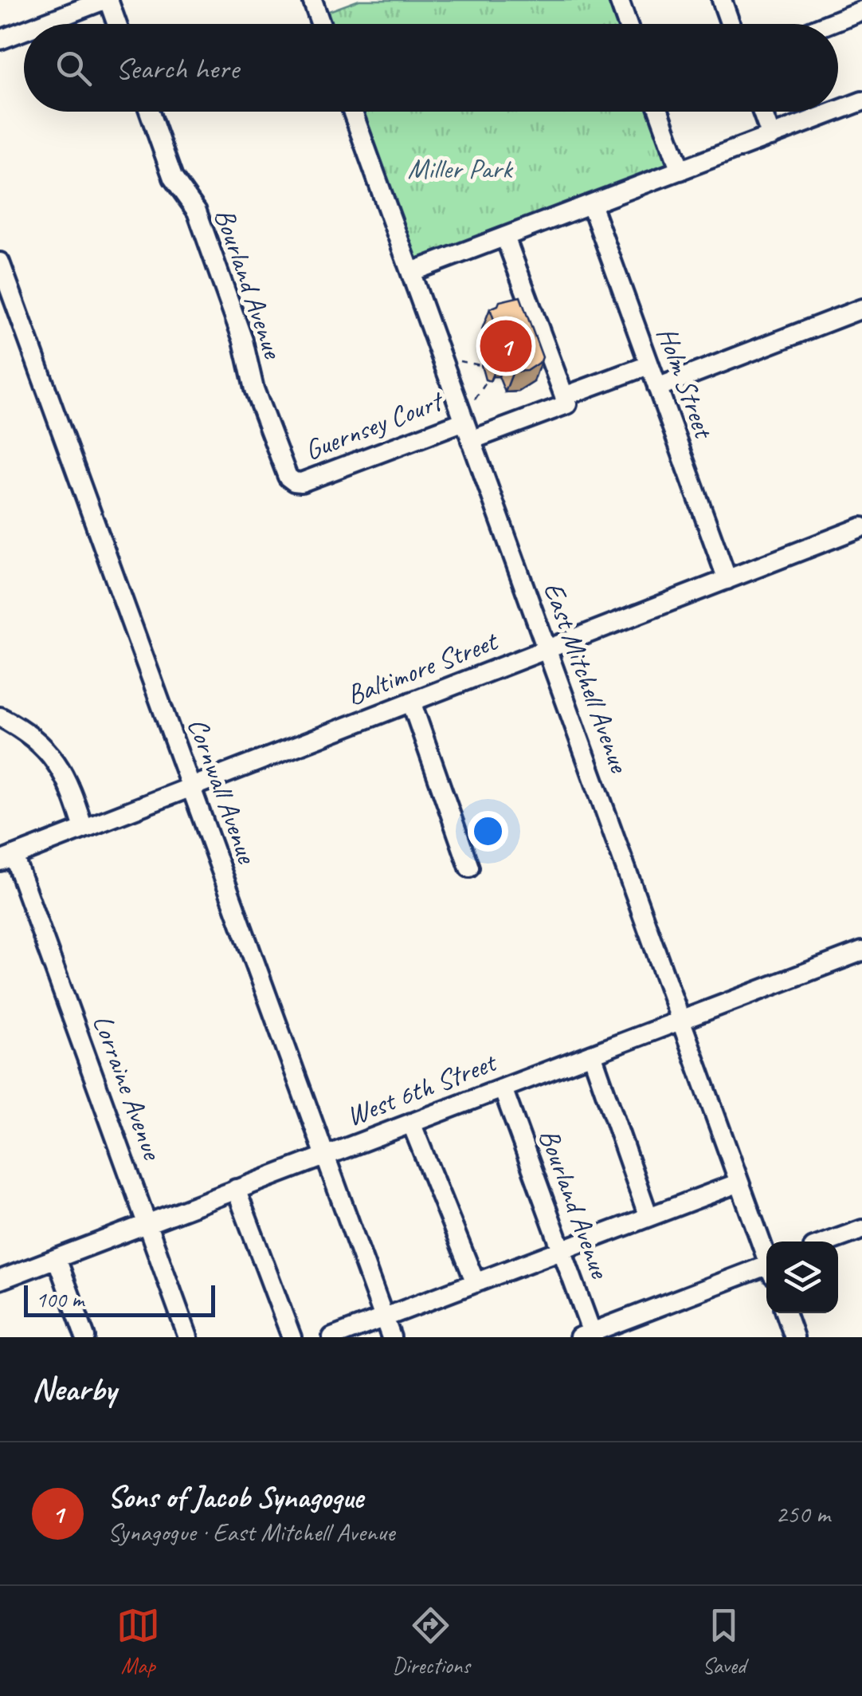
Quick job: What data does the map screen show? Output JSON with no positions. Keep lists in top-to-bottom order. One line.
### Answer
{"streets":{"street":["Bourland Avenue","Holm Street","Guernsey Court","Baltimore Street","East Mitchell Avenue","Cornwall Avenue","Lorraine Avenue","West 6th Street"]},"crossings":[["Bourland Avenue","Guernsey Court"],["Bourland Avenue","West 6th Street"],["Holm Street","Baltimore Street"],["Guernsey Court","East Mitchell Avenue"],["Baltimore Street","East Mitchell Avenue"],["Baltimore Street","Cornwall Avenue"],["Baltimore Street","Lorraine Avenue"],["East Mitchell Avenue","West 6th Street"],["Cornwall Avenue","West 6th Street"],["Lorraine Avenue","West 6th Street"]],"parks":["Miller Park"],"scale_bar":"100 m","page":{"search":"Search here","pins":"1","scale":"100 m","heading":"Nearby","list":[{"mark":"1","name":"Sons of Jacob Synagogue","note":"Synagogue · East Mitchell Avenue","value":"250 m"}],"nav":["Map","Directions","Saved"]}}
